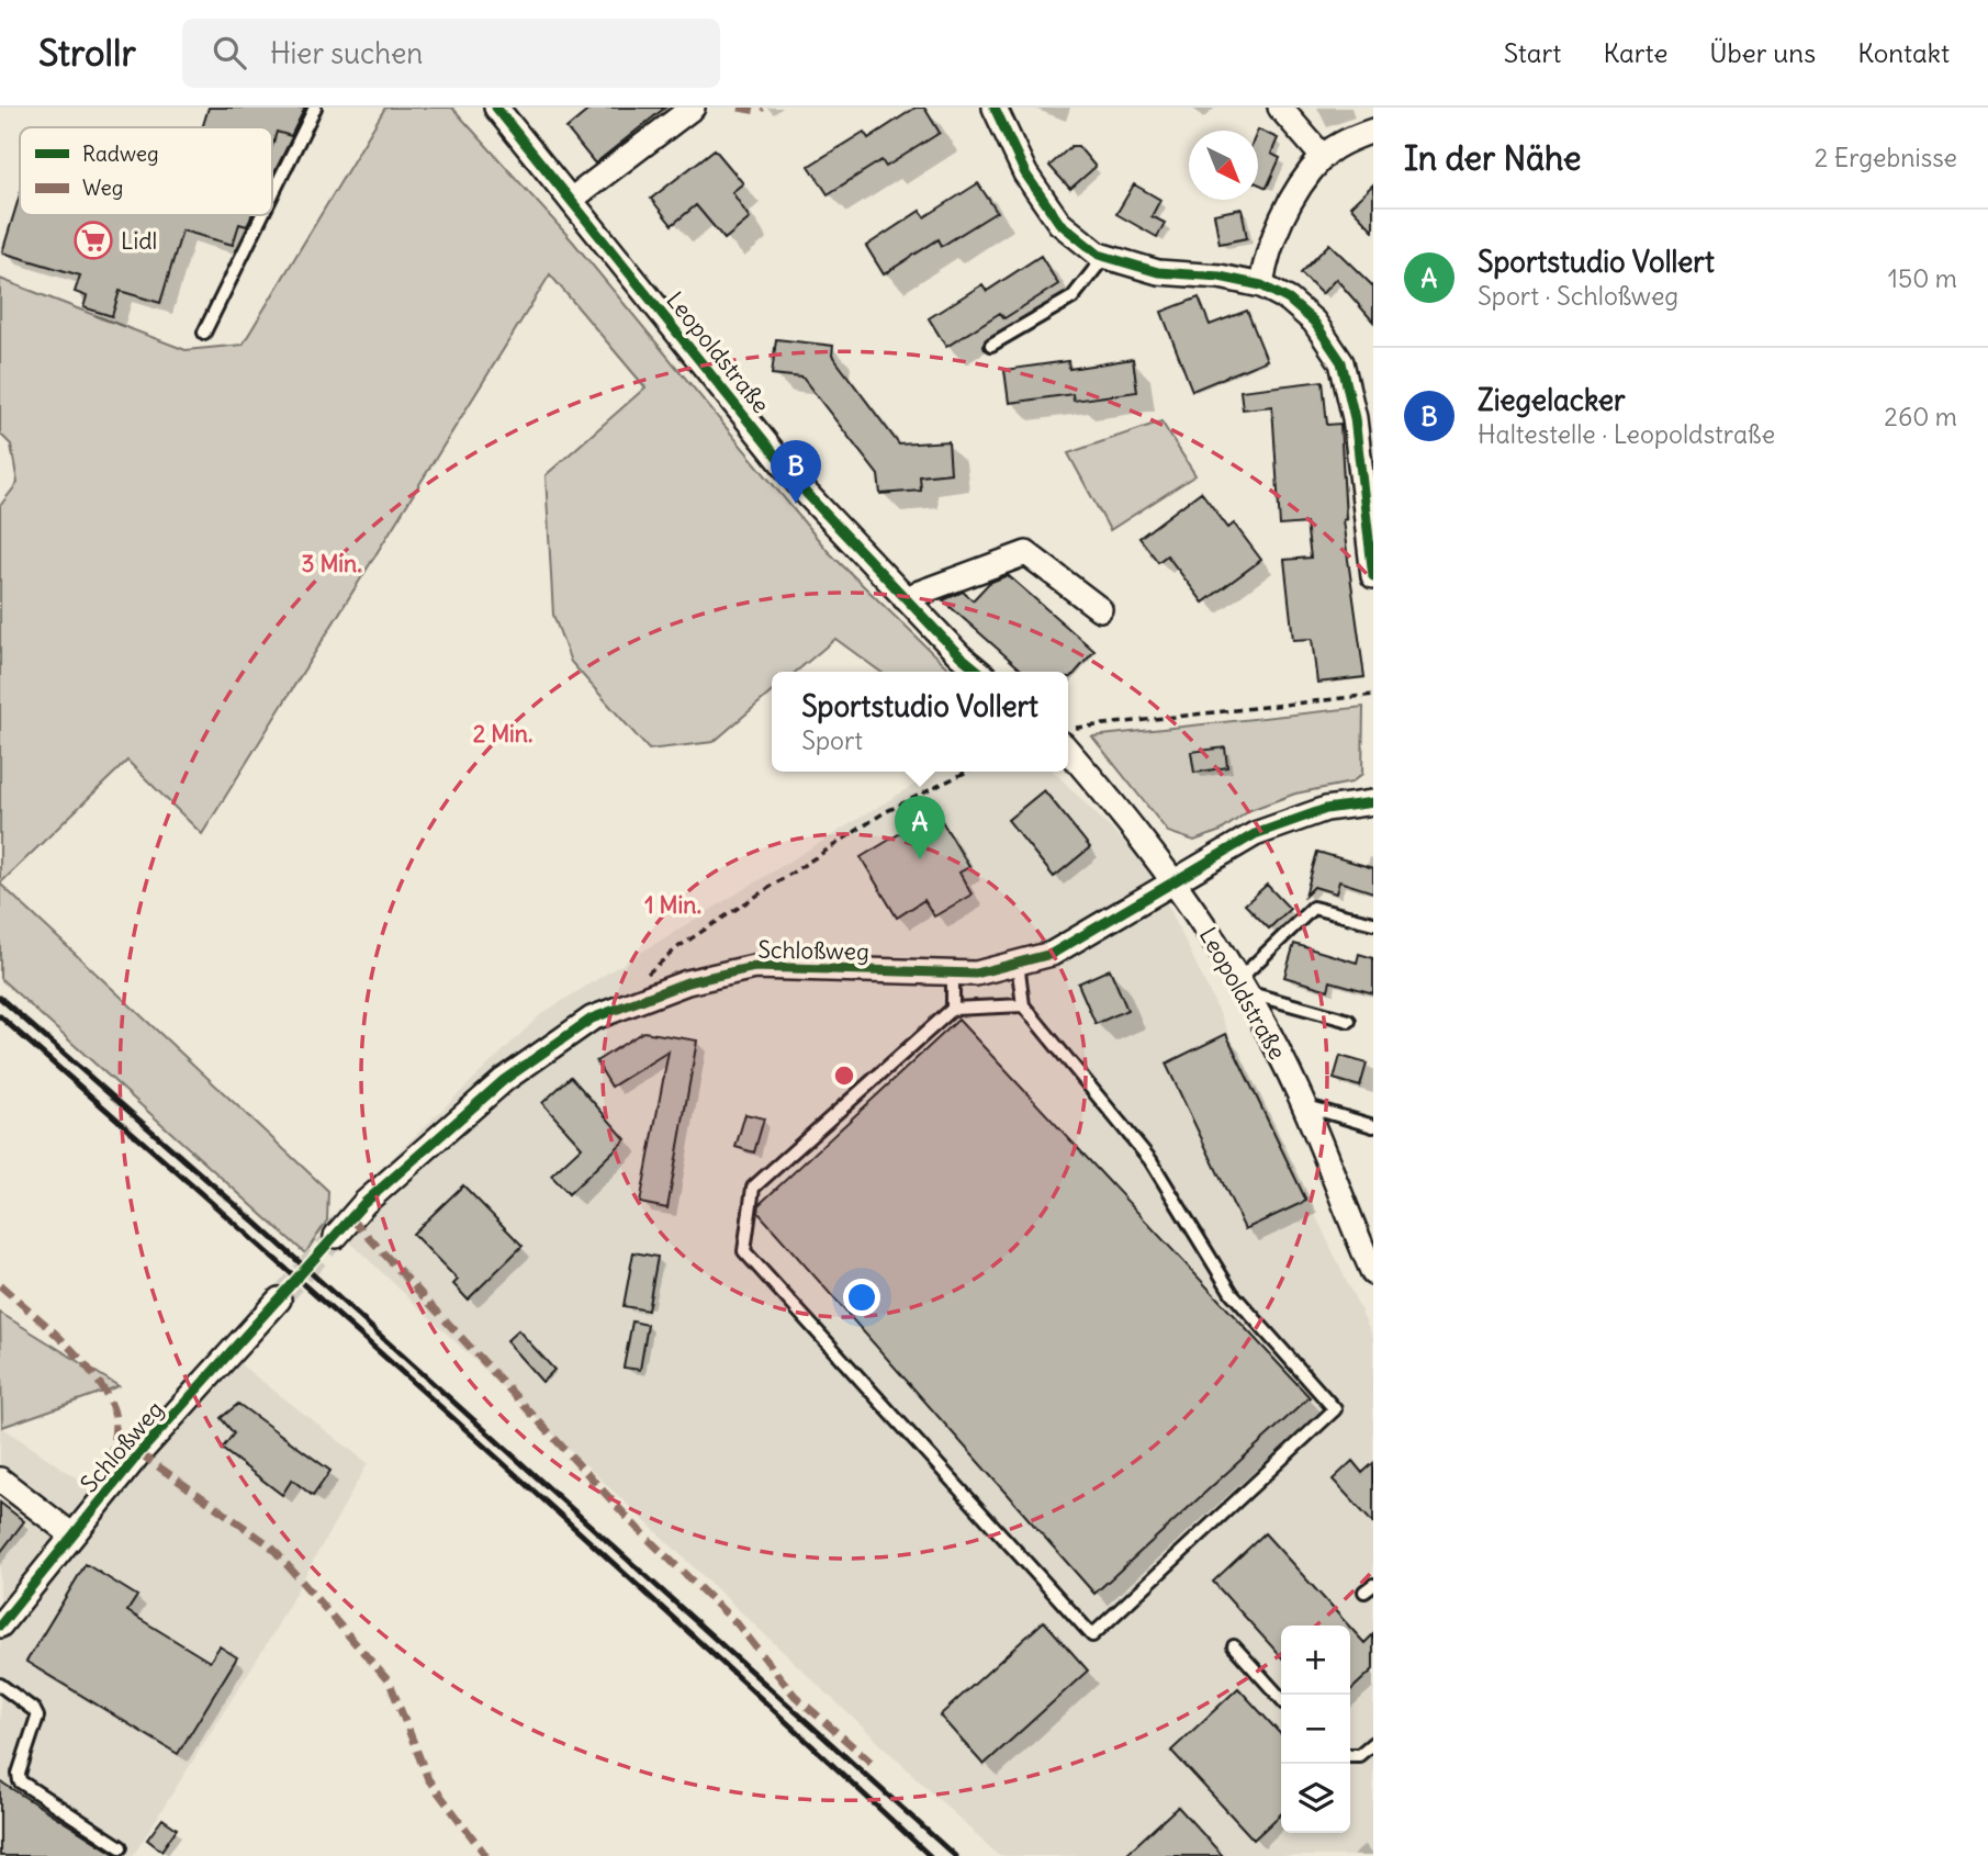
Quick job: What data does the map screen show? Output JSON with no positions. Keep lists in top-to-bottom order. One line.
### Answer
{"streets":{"street":["Leopoldstraße","Schloßweg"]},"crossings":[["Leopoldstraße","Schloßweg"]],"places":{"supermarket":["Lidl"]},"legend":["Radweg","Weg"],"north":"bottom right","page":{"header":"Strollr","search":"Hier suchen","nav":["Start","Karte","Über uns","Kontakt"],"heading":["In der Nähe","2 Ergebnisse"],"list":[{"mark":"A","name":"Sportstudio Vollert","note":"Sport · Schloßweg","value":"150 m"},{"mark":"B","name":"Ziegelacker","note":"Haltestelle · Leopoldstraße","value":"260 m"}],"pins":["B","A"],"popup":["Sportstudio Vollert","Sport"],"map_buttons":["+","−"]},"rings":["3 Min.","2 Min.","1 Min."]}
